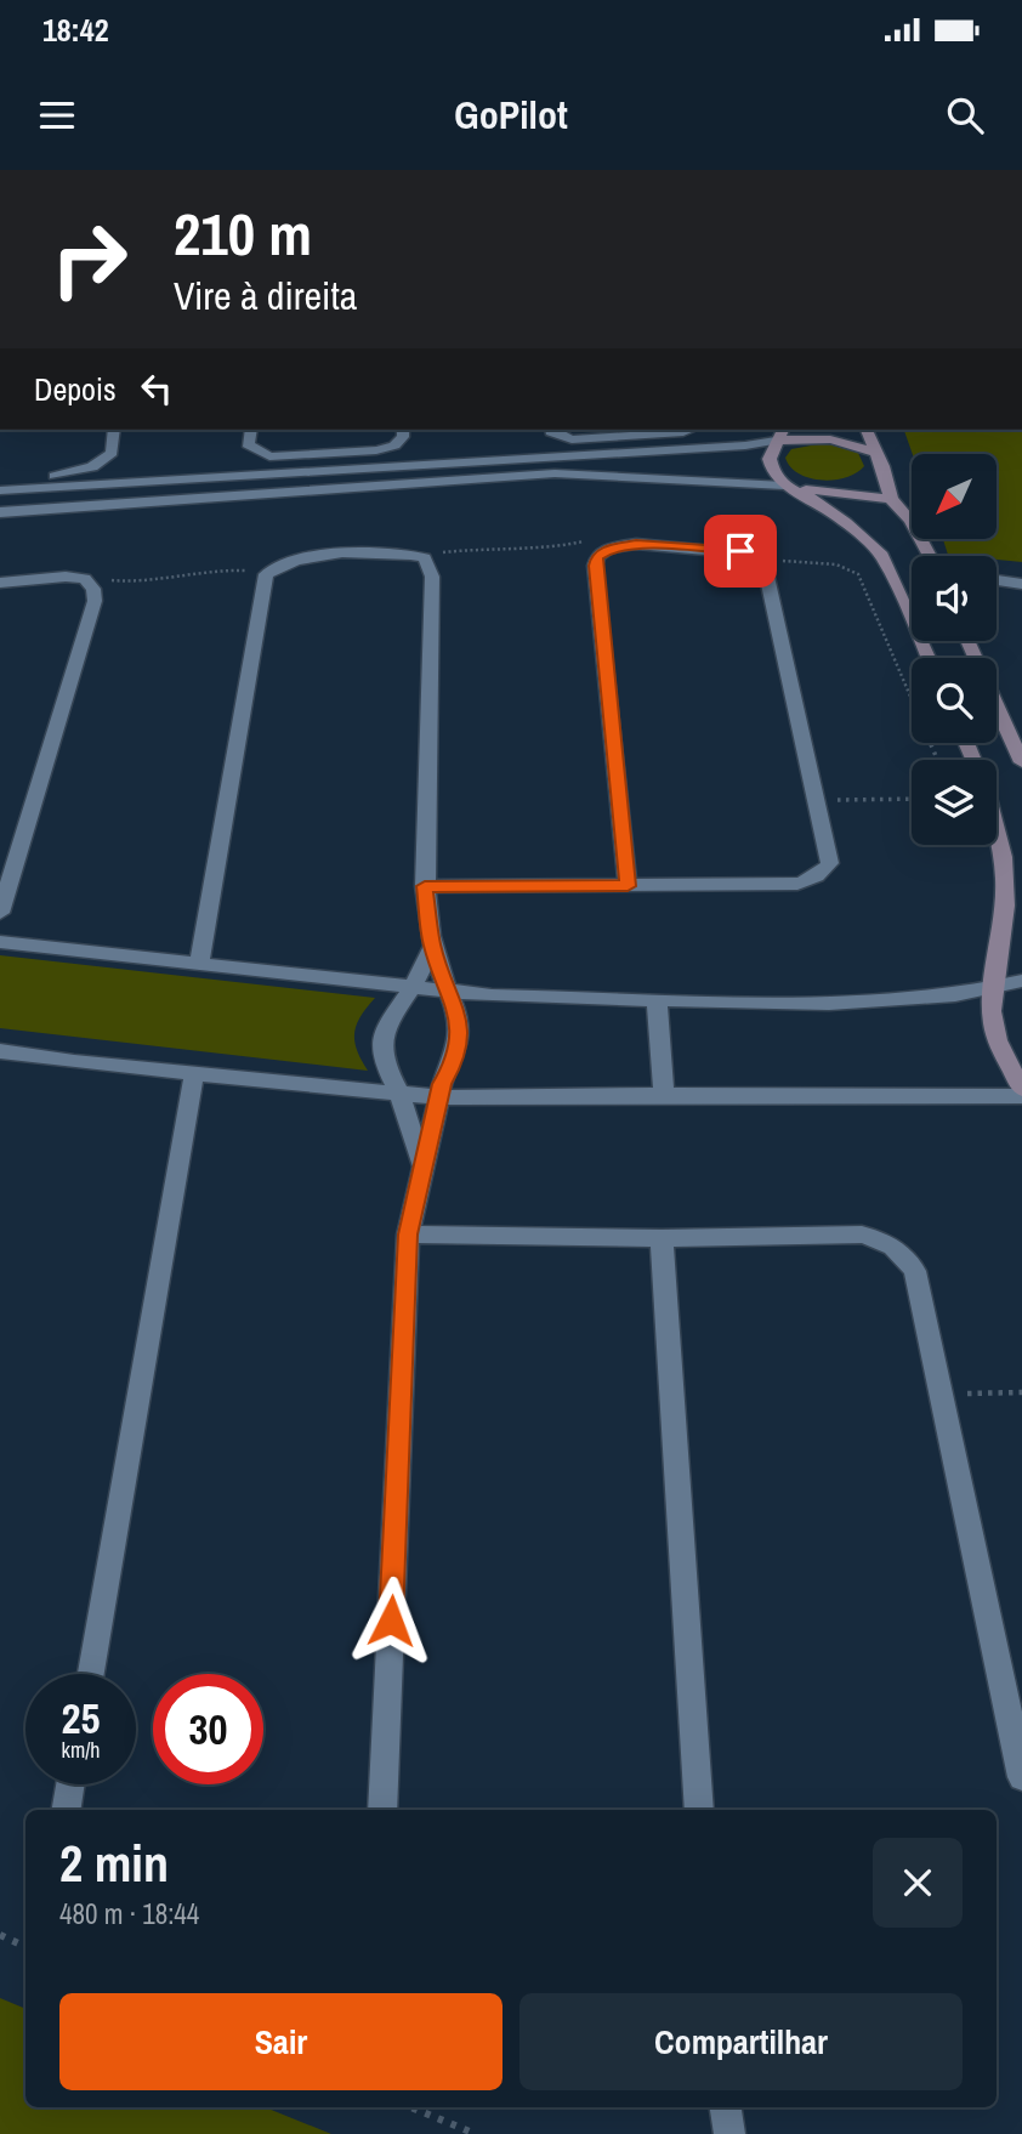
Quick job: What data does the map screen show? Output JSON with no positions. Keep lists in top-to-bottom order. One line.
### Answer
{"north":"bottom left","page":{"status":"18:42","header":"GoPilot","turn":["210 m","Vire à direita"],"then":"Depois","speed":"25 km/h","limit":"30","heading":["2 min","480 m · 18:44"],"buttons":["Sair","Compartilhar"]}}
